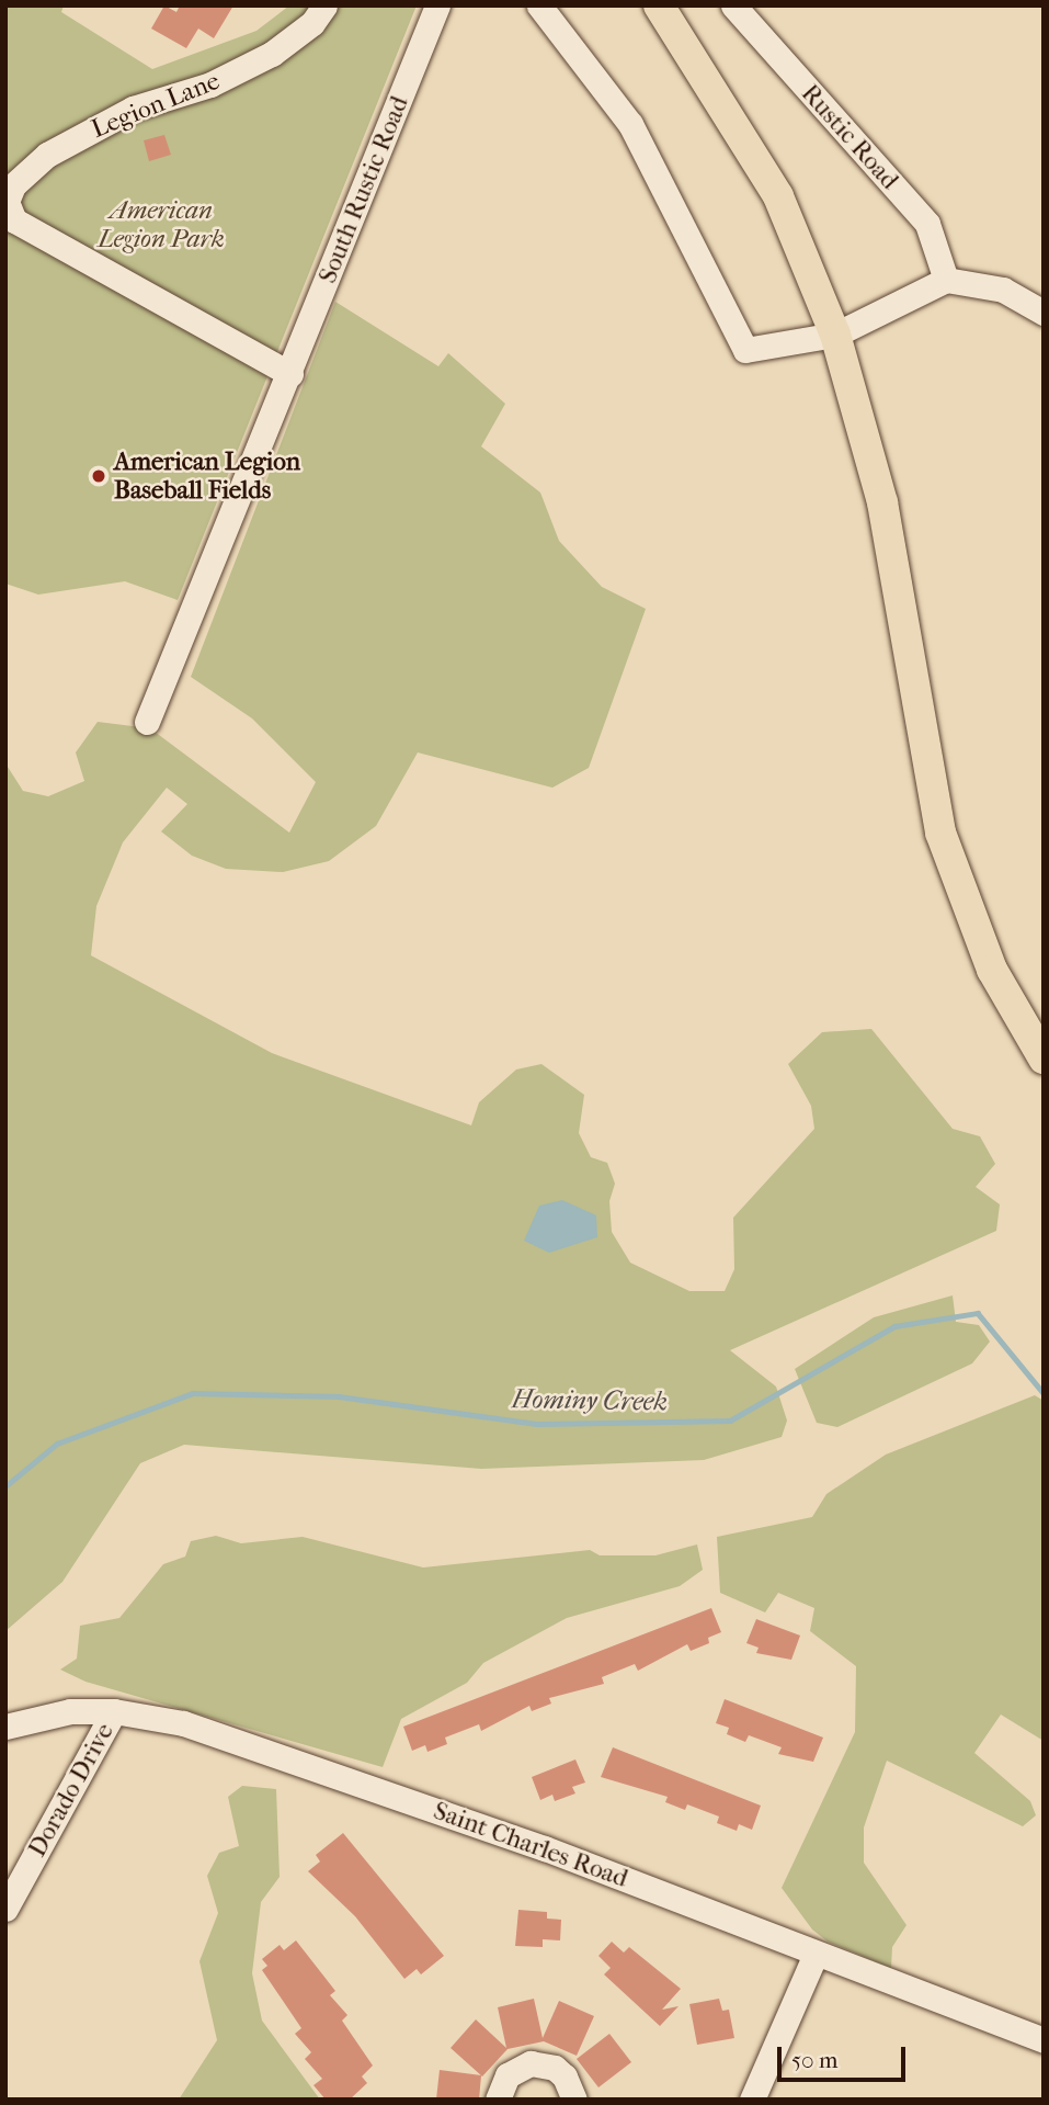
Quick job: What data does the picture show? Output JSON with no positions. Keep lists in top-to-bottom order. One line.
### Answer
{"streets":{"street":["Legion Lane","Rustic Road","South Rustic Road","Dorado Drive","Saint Charles Road"]},"crossings":[["Legion Lane","South Rustic Road"],["Dorado Drive","Saint Charles Road"]],"water":["Hominy Creek"],"parks":["American Legion Park"],"places":["American Legion Baseball Fields"],"scale_bar":"50 m"}
